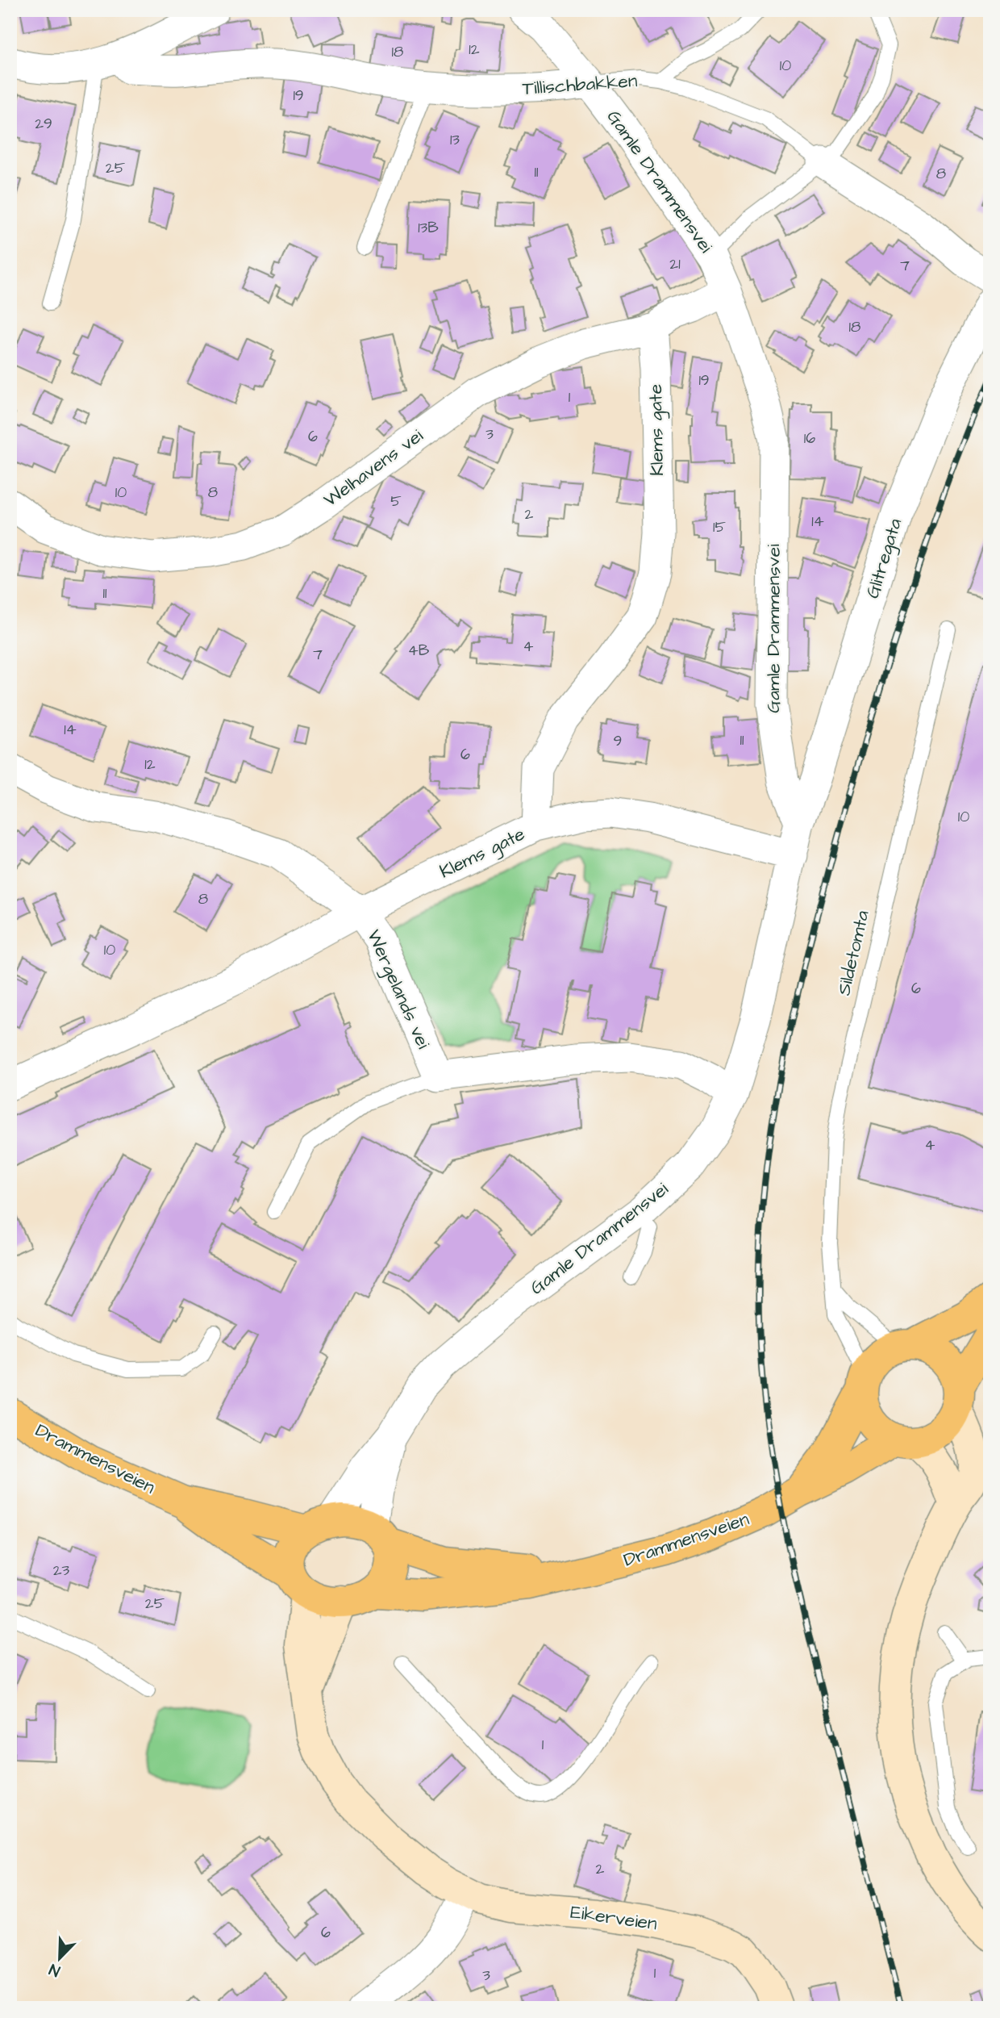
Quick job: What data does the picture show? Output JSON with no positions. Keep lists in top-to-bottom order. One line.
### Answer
{"streets":{"main road":["Drammensveien","Eikerveien"],"street":["Tillischbakken","Gamle Drammensvei","Klems gate","Welhavens vei","Glitregata","Wergelands vei"],"lane":["Sildetomta"]},"crossings":[["Tillischbakken","Gamle Drammensvei"],["Gamle Drammensvei","Welhavens vei"],["Gamle Drammensvei","Glitregata"],["Gamle Drammensvei","Drammensveien"],["Gamle Drammensvei","Eikerveien"],["Klems gate","Welhavens vei"],["Klems gate","Wergelands vei"],["Sildetomta","Drammensveien"],["Drammensveien","Eikerveien"]],"house_numbers":["12","18","10","19","29","13","25","11","8","13B","21","7","18","19","1","3","6","16","10","8","5","2","14","15","11","4","4B","7","14","11","9","6","12","10","8","10","6","4","23","25","1","2","6","1","3"],"north":"bottom left"}
